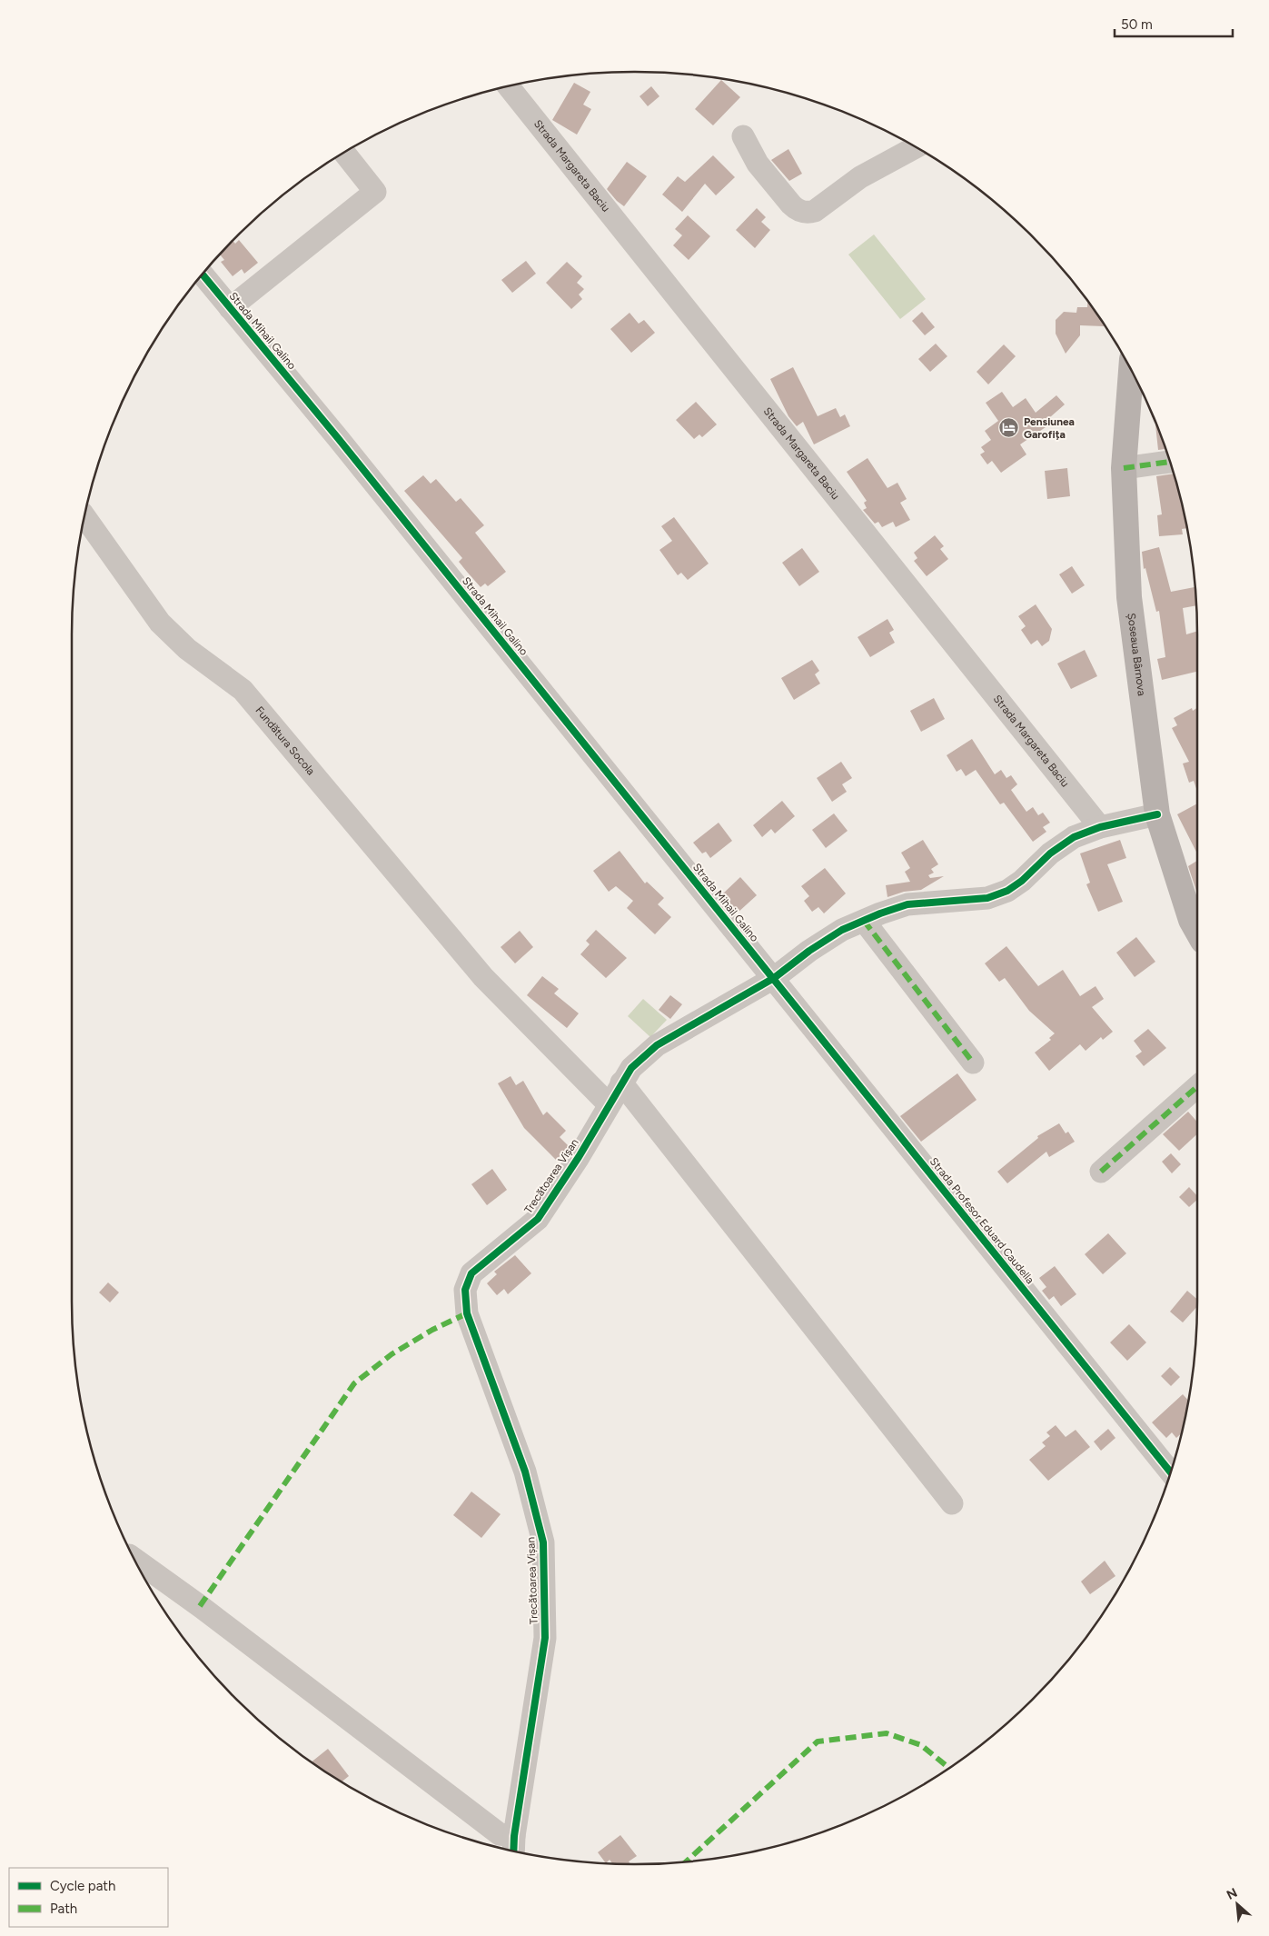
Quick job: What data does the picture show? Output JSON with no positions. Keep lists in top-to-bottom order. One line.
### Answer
{"streets":{"main road":["Șoseaua Bârnova"],"street":["Strada Margareta Baciu","Strada Mihail Galino","Fundătura Socola","Trecătoarea Vișan","Strada Profesor Eduard Caudella"]},"crossings":[["Strada Margareta Baciu","Trecătoarea Vișan"],["Strada Mihail Galino","Trecătoarea Vișan"],["Strada Mihail Galino","Strada Profesor Eduard Caudella"],["Șoseaua Bârnova","Trecătoarea Vișan"],["Fundătura Socola","Trecătoarea Vișan"],["Trecătoarea Vișan","Strada Profesor Eduard Caudella"]],"places":{"hotel":["Pensiunea Garofița"]},"legend":["Cycle path","Path"],"scale_bar":"50 m","north":"top left"}
